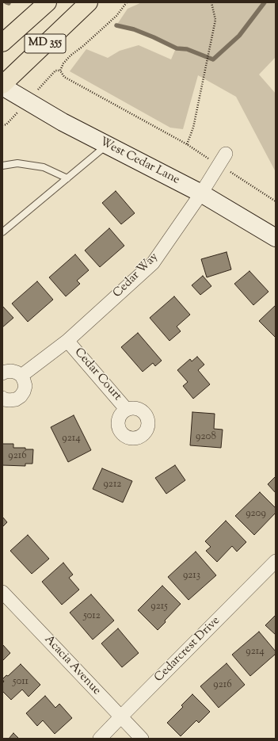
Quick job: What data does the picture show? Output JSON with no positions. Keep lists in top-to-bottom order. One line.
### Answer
{"streets":{"main road":["MD 355","West Cedar Lane"],"street":["Cedar Way","Cedar Court","Cedarcrest Drive","Acacia Avenue"]},"crossings":[["MD 355","West Cedar Lane"],["West Cedar Lane","Cedar Way"],["Cedar Way","Cedar Court"],["Cedarcrest Drive","Acacia Avenue"]],"house_numbers":["9208","9214","9216","9212","9209","9213","9215","5012","9214","5011","9216"]}
